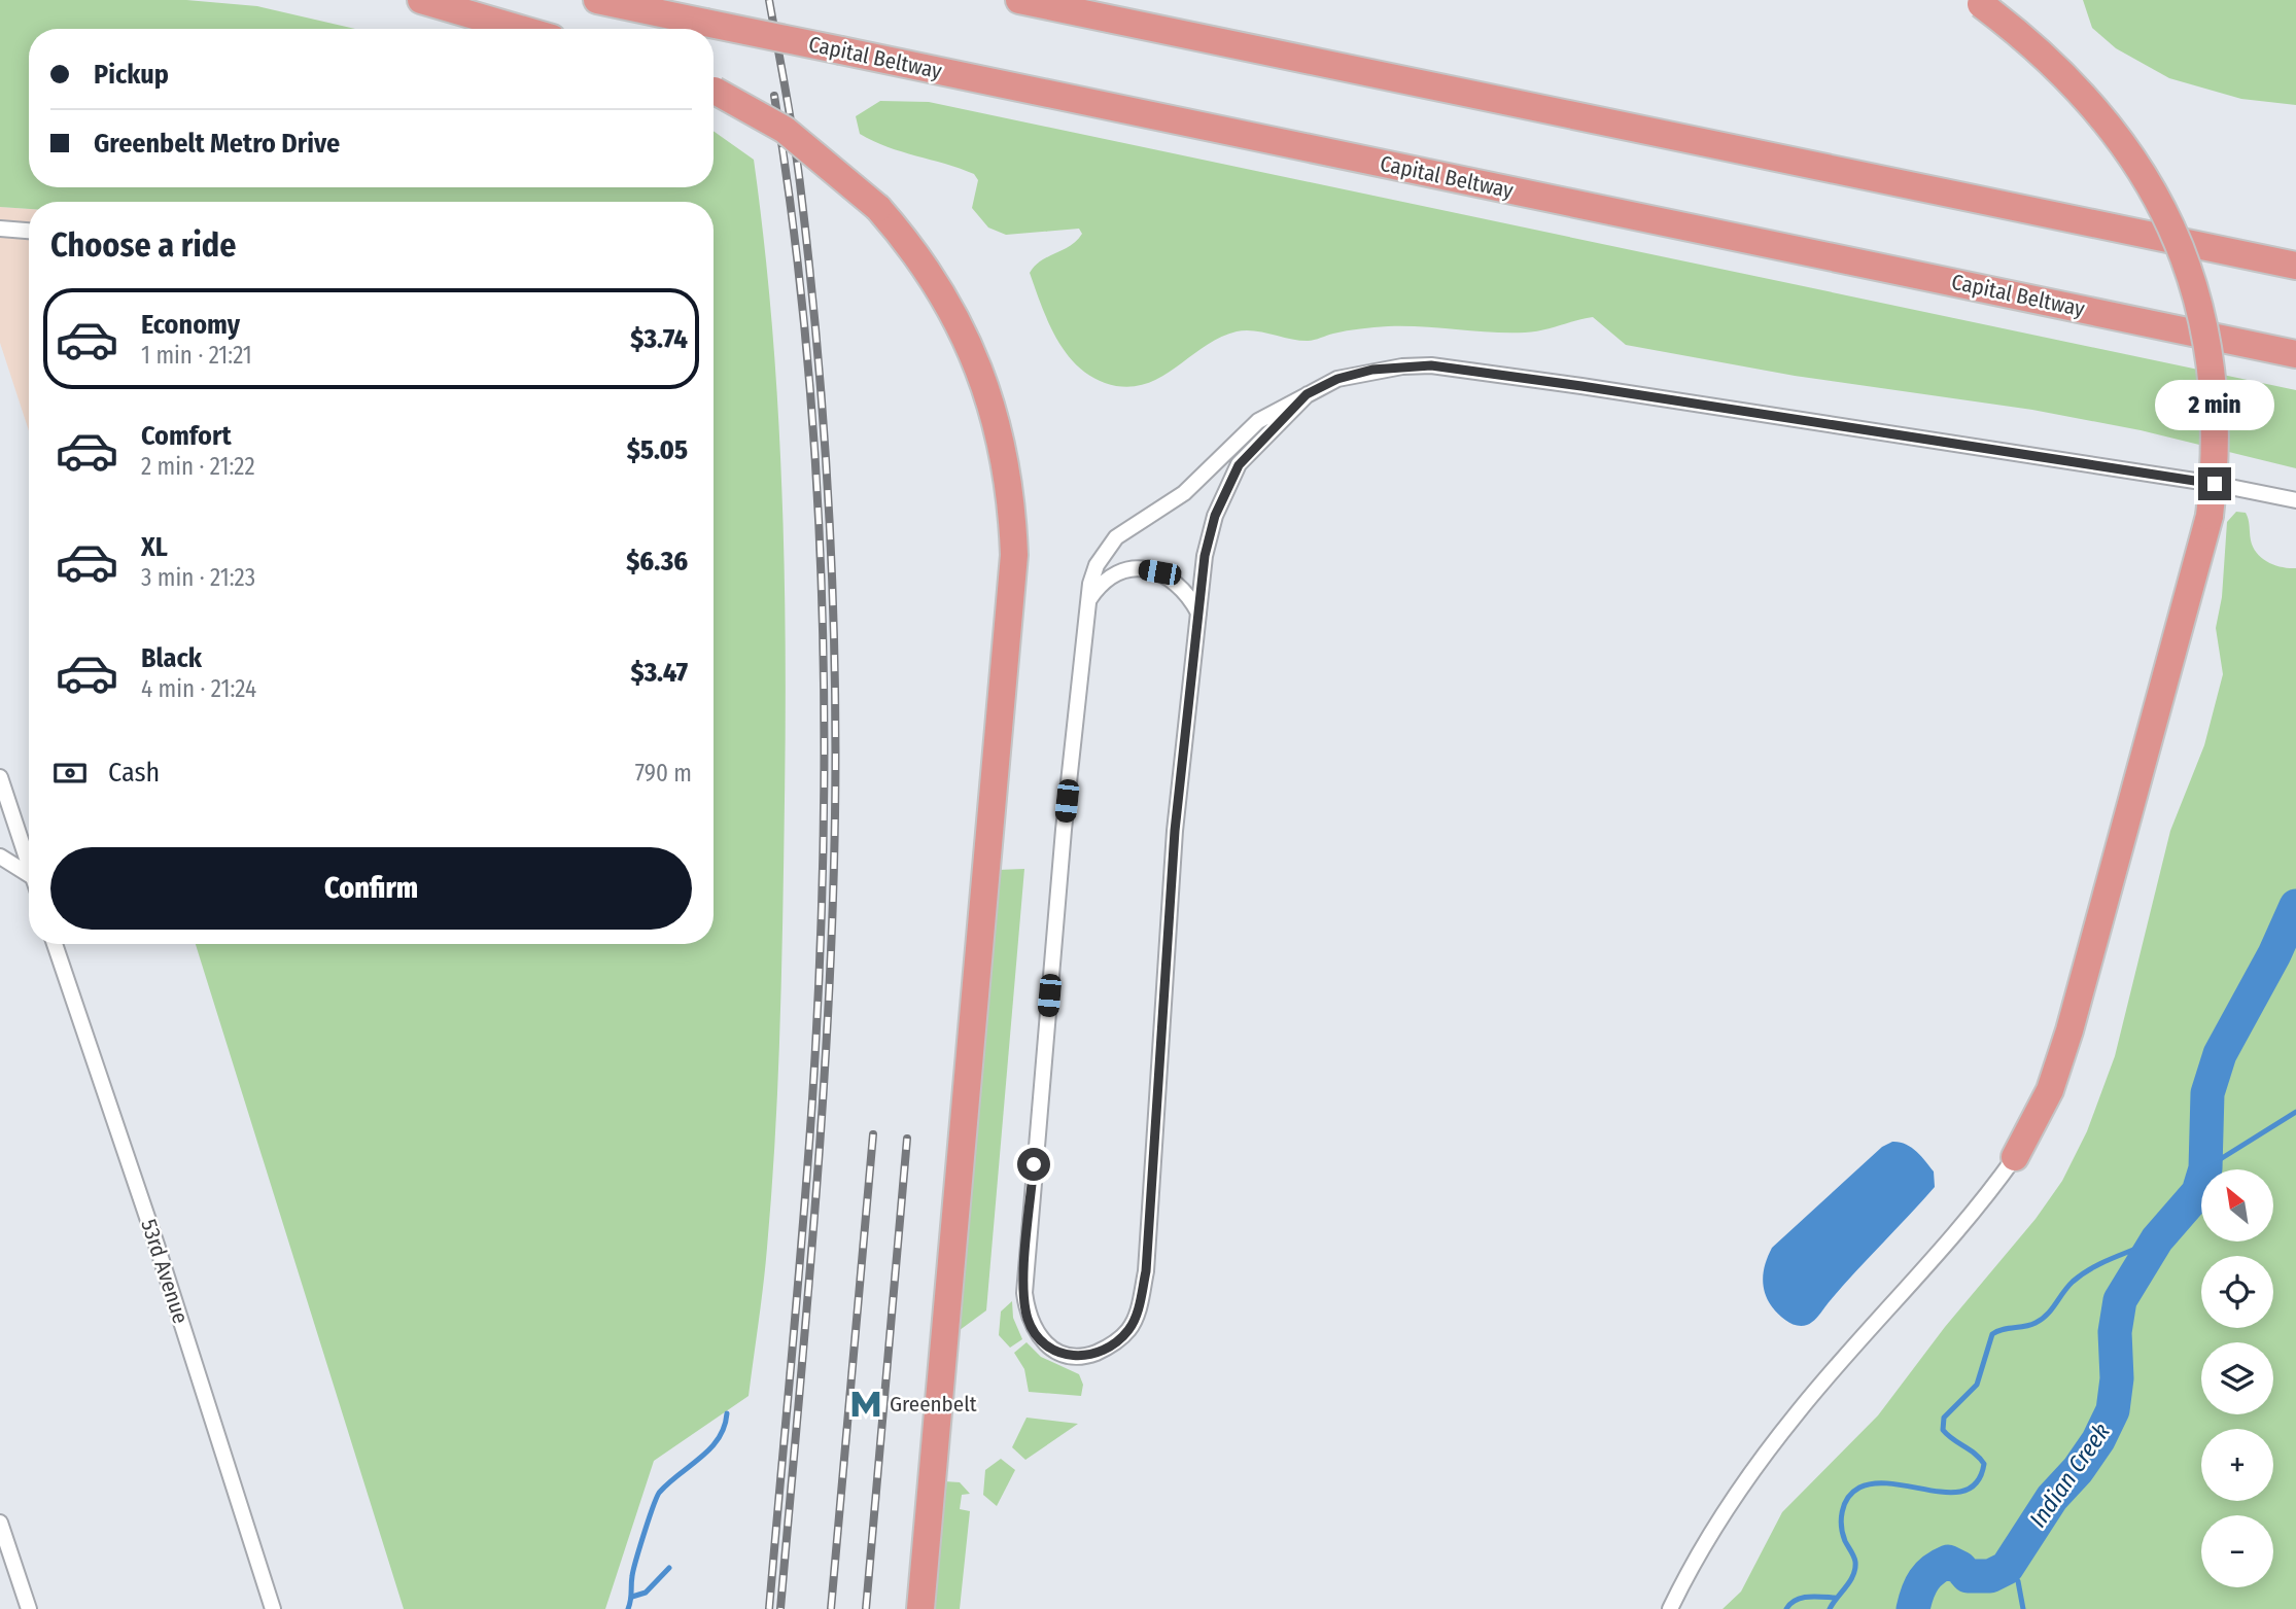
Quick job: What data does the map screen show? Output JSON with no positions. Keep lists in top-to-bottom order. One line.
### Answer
{"streets":{"highway":["Capital Beltway"],"street":["53rd Avenue"]},"water":["Indian Creek"],"places":{"metro station":["Greenbelt"]},"north":"top left","page":{"banner":["Pickup","Greenbelt Metro Drive"],"heading":"Choose a ride","list":[{"name":"Economy","note":"1 min · 21:21","value":"$3.74"},{"name":"Comfort","note":"2 min · 21:22","value":"$5.05"},{"name":"XL","note":"3 min · 21:23","value":"$6.36"},{"name":"Black","note":"4 min · 21:24","value":"$3.47"}],"bubble":"2 min","pay":["Cash","790 m"],"buttons":"Confirm","map_buttons":["+","−"]}}
